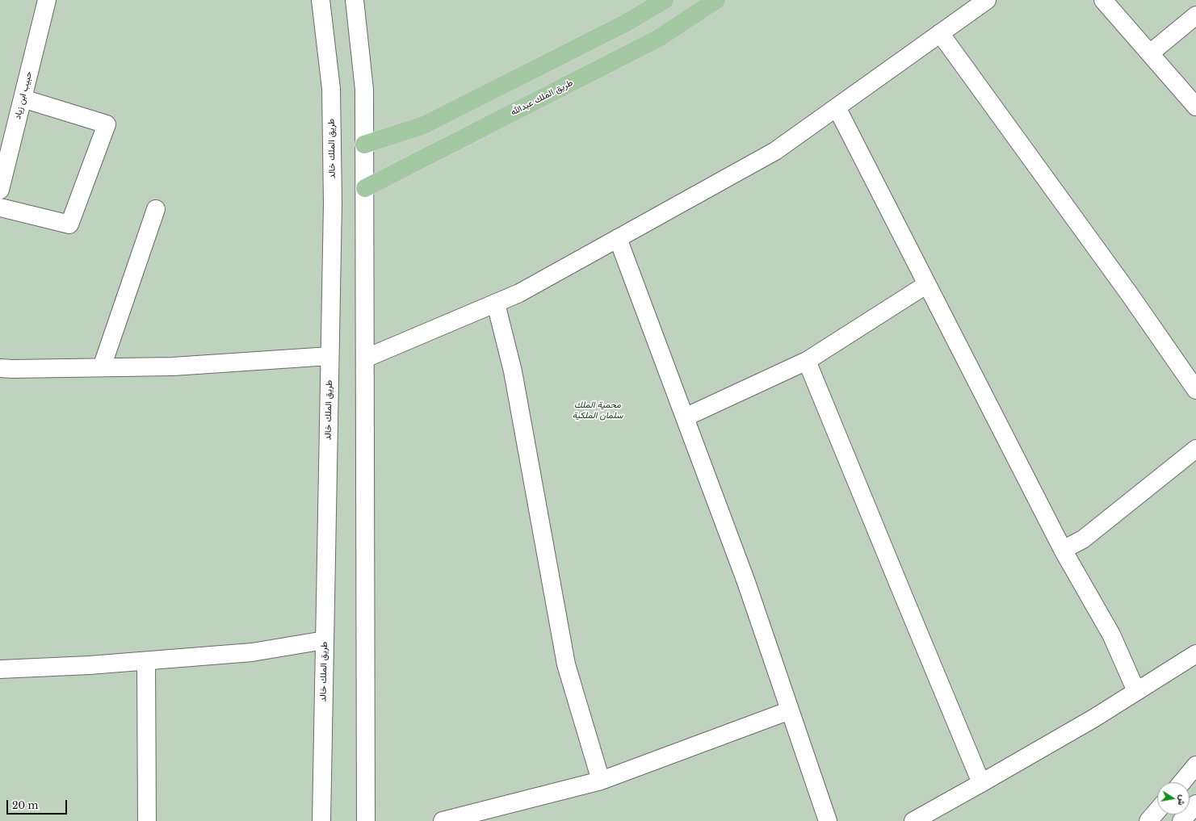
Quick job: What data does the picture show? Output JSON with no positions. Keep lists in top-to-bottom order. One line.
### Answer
{"streets":{"main road":["طريق الملك عبدالله"],"street":["حبيب ابن زياد","طريق الملك خالد"]},"parks":["محمية الملك سلمان الملكية"],"scale_bar":"20 m","north":"right"}
